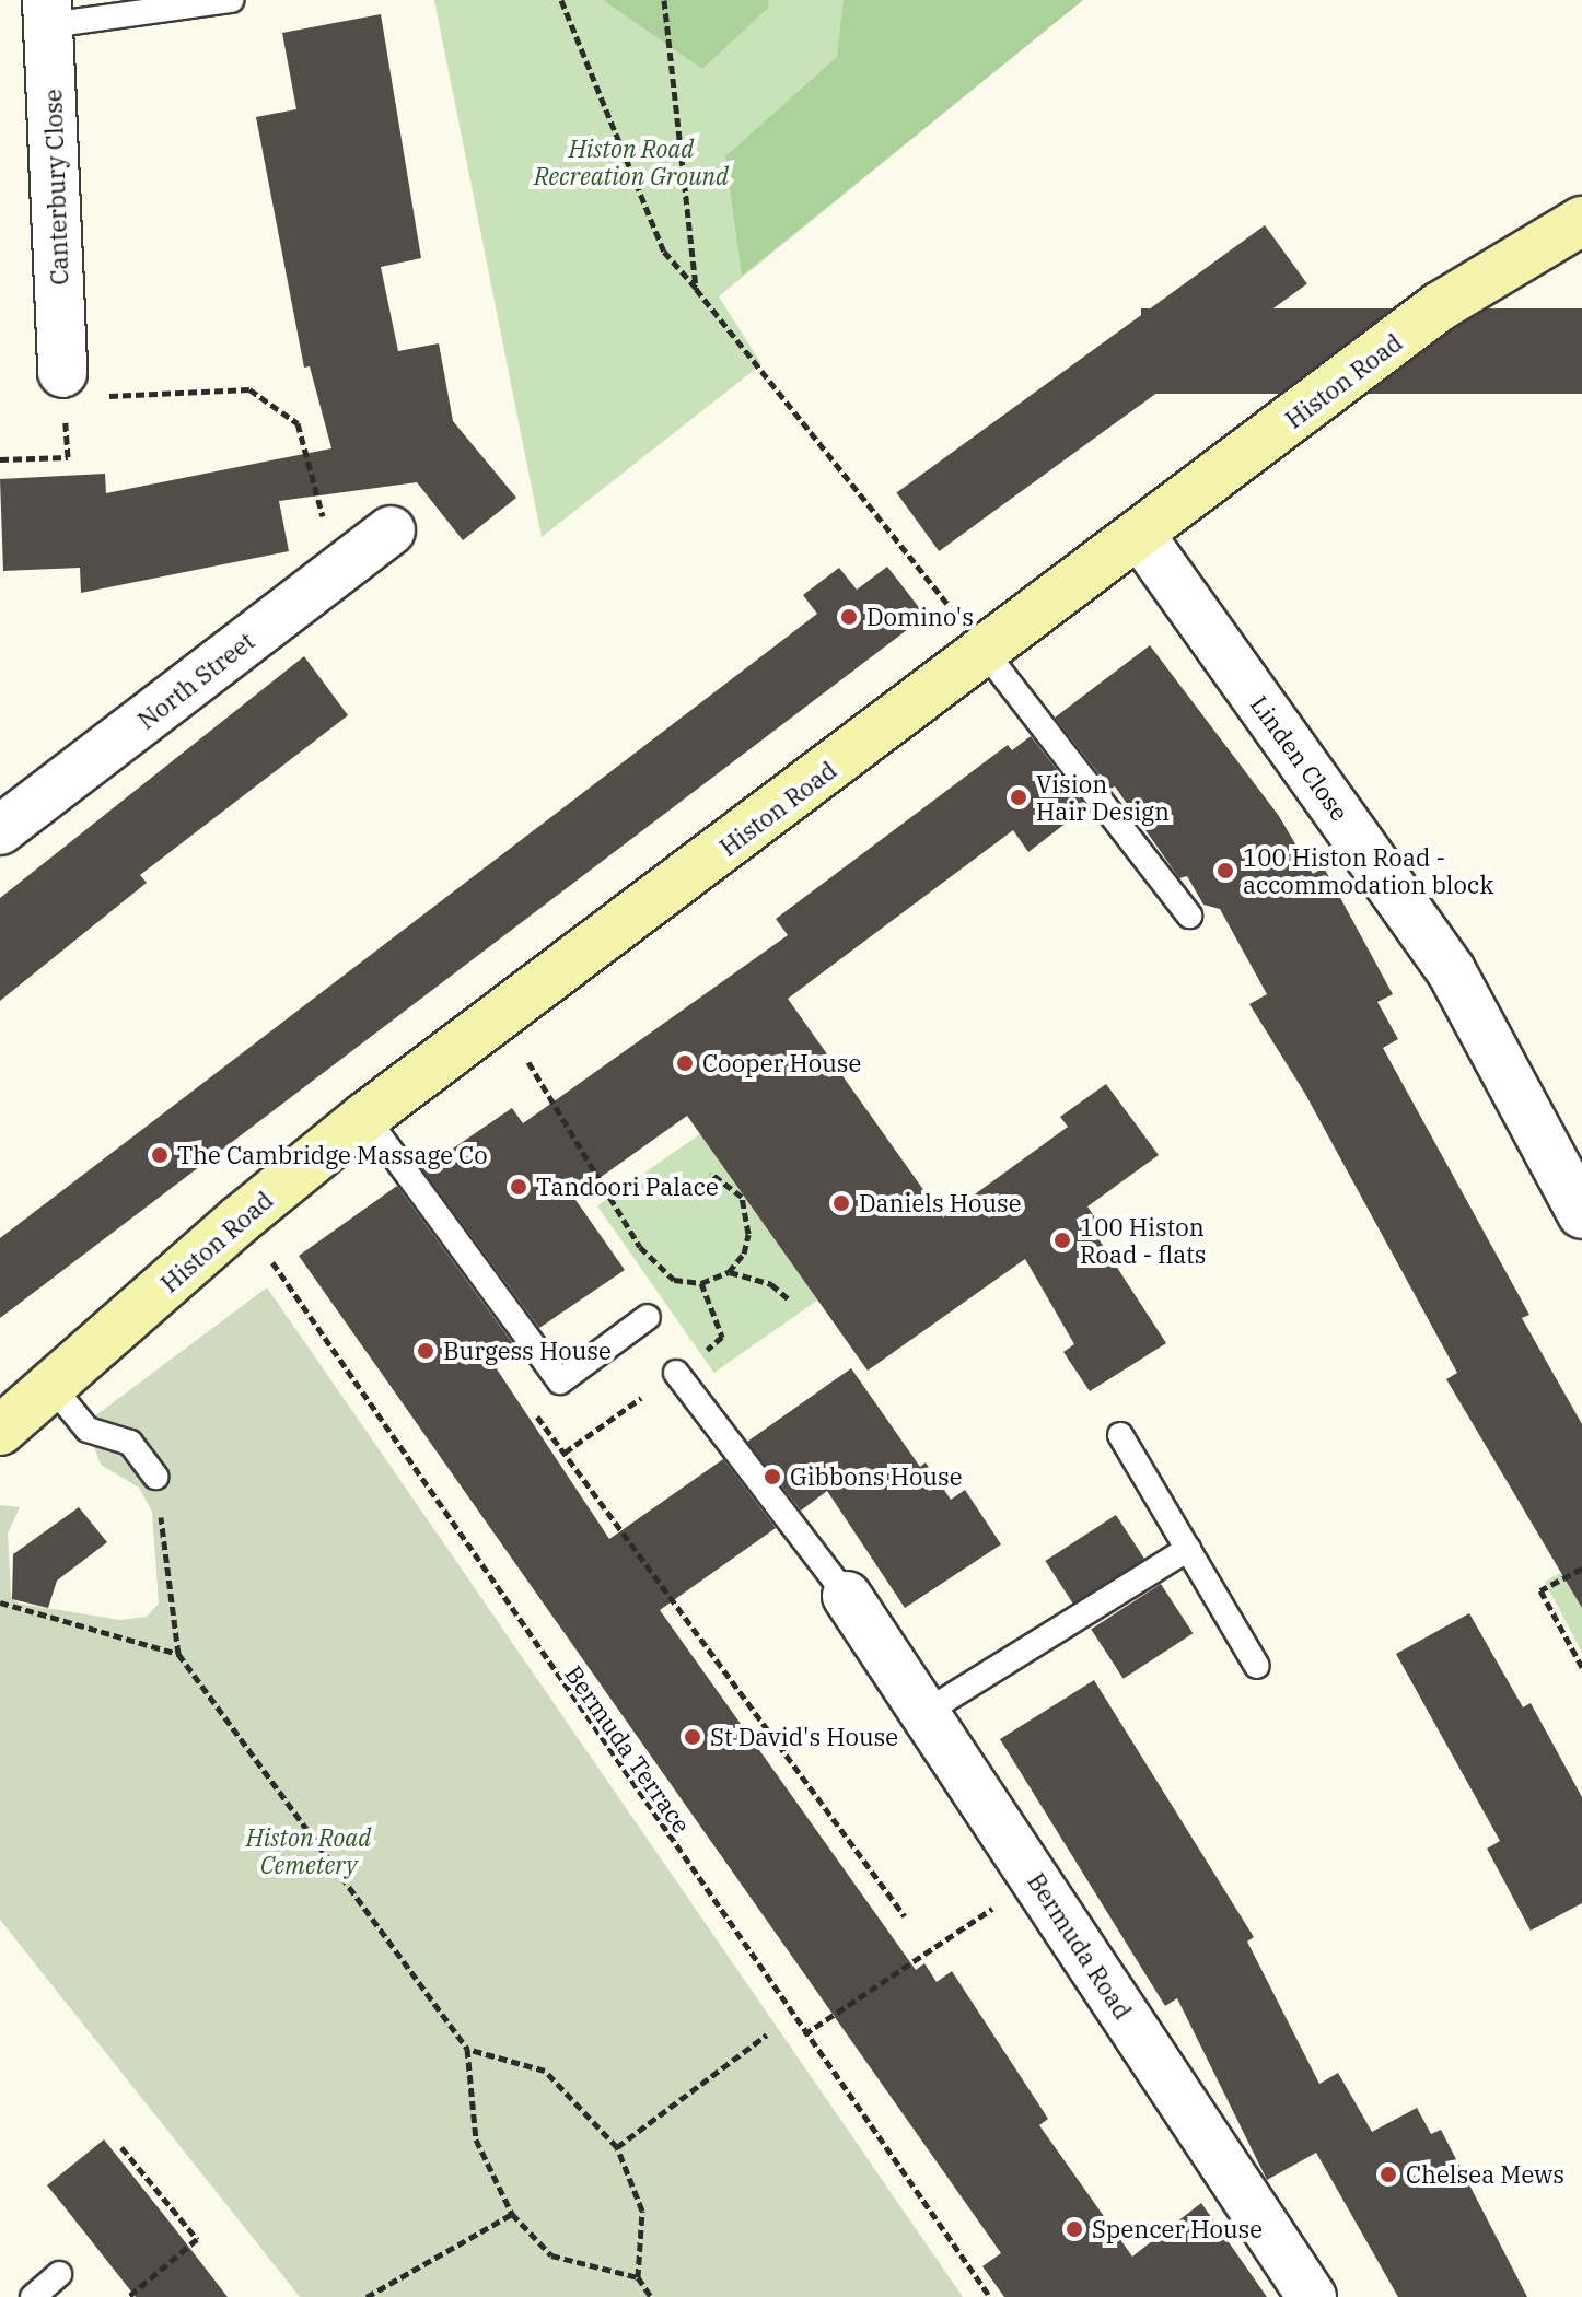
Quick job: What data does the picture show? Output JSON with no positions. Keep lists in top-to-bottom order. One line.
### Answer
{"streets":{"main road":["Histon Road"],"street":["Canterbury Close","North Street","Linden Close","Bermuda Road"],"path":["Bermuda Terrace"]},"crossings":[["Histon Road","Linden Close"],["Histon Road","Bermuda Terrace"]],"parks":["Histon Road Recreation Ground","Histon Road Cemetery"],"places":["Domino's","Vision Hair Design","100 Histon Road - accommodation block","Cooper House","The Cambridge Massage Co","Tandoori Palace","Daniels House","100 Histon Road - flats","Burgess House","Gibbons House","St David's House","Chelsea Mews","Spencer House"]}
